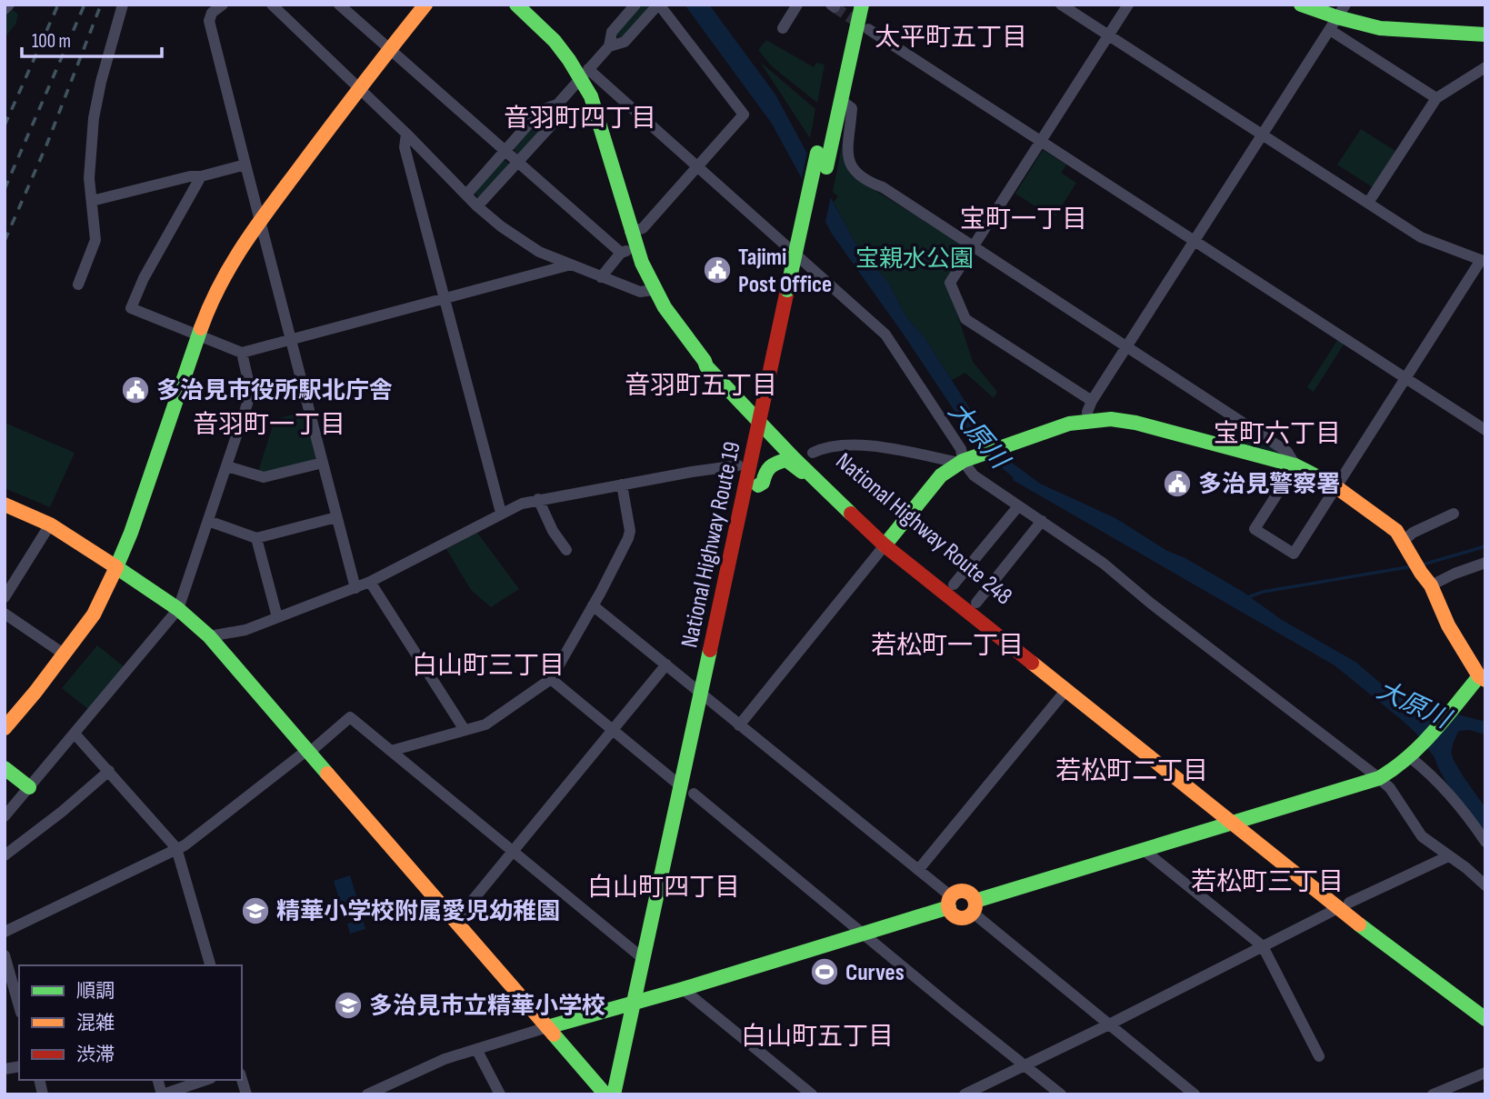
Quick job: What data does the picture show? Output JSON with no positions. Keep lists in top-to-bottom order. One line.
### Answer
{"streets":{"main road":["National Highway Route 248","National Highway Route 19"]},"crossings":[["National Highway Route 248","National Highway Route 19"]],"districts":["太平町五丁目","音羽町四丁目","宝町一丁目","音羽町五丁目","音羽町一丁目","宝町六丁目","若松町一丁目","白山町三丁目","若松町二丁目","若松町三丁目","白山町四丁目","白山町五丁目"],"water":["大原川"],"parks":["宝親水公園"],"places":{"public building":["Tajimi Post Office","多治見市役所駅北庁舎","多治見警察署"],"school or university":["精華小学校附属愛児幼稚園","多治見市立精華小学校"],"sports":["Curves"]},"legend":["順調","混雑","渋滞"],"scale_bar":"100 m"}
